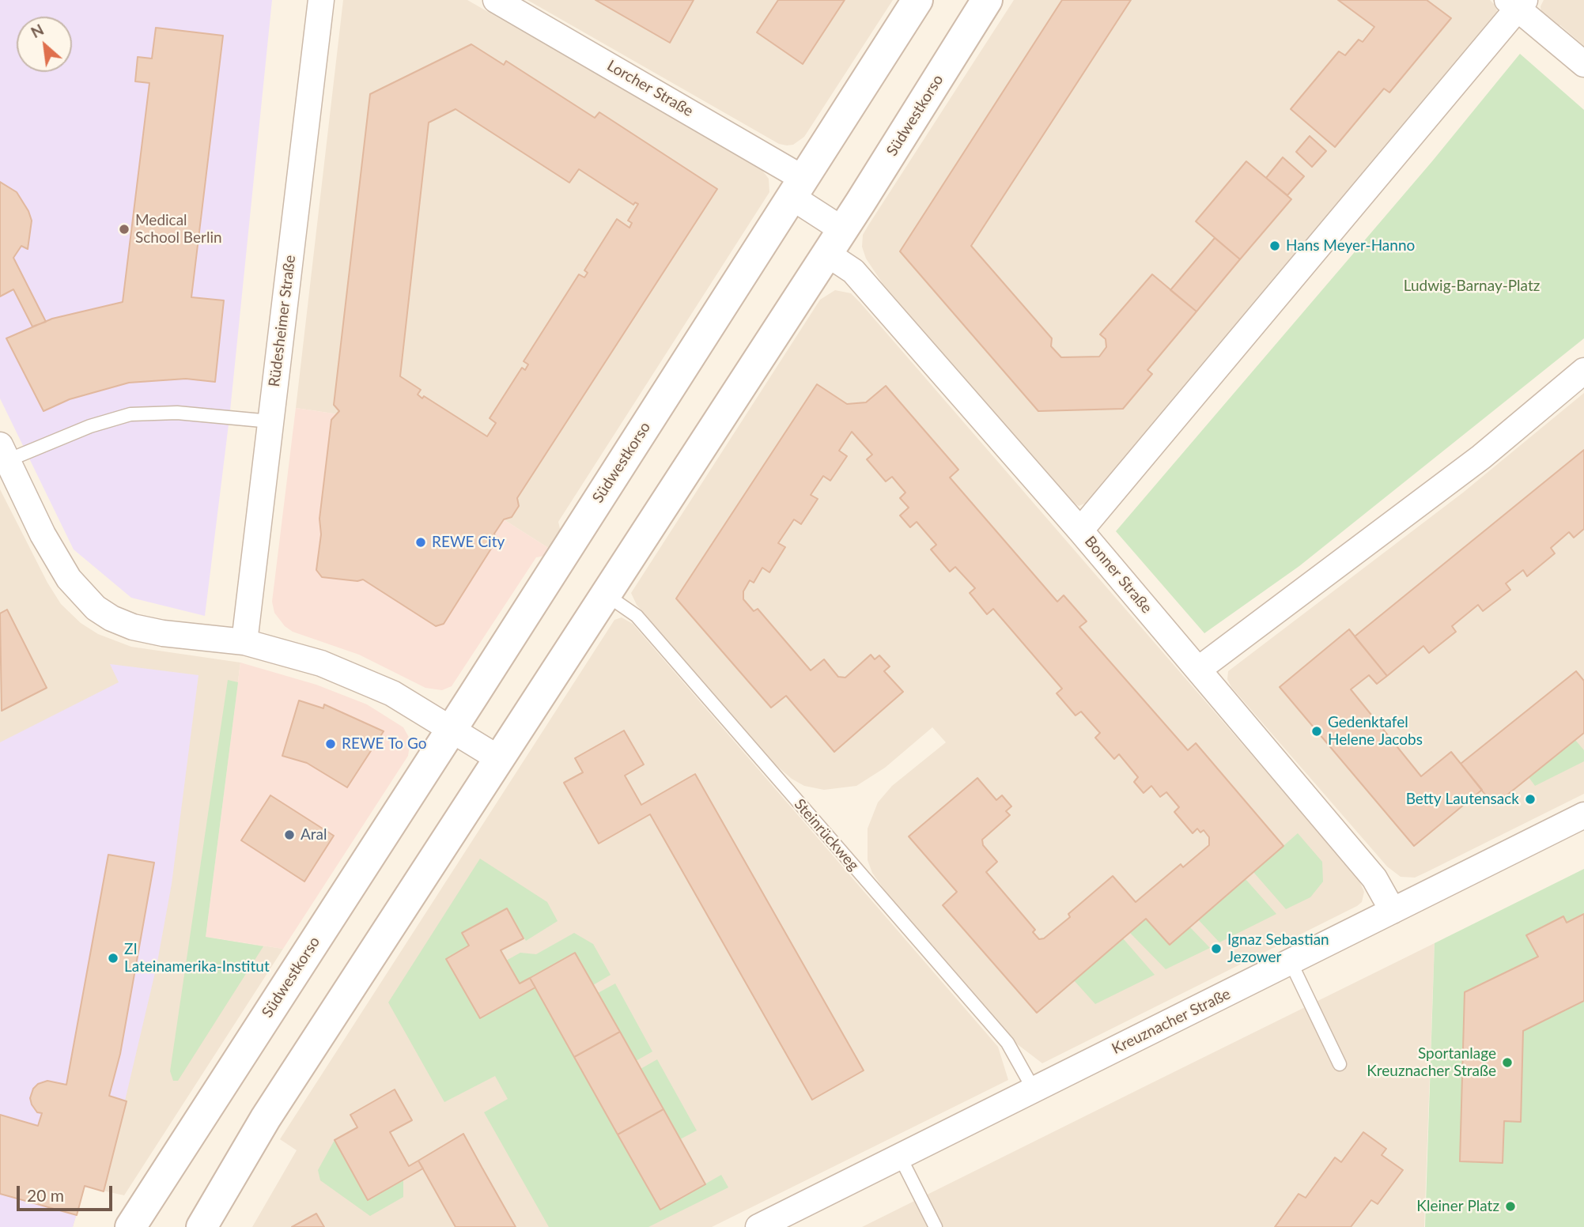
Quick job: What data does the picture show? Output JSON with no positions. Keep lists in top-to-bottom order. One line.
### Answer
{"streets":{"street":["Lorcher Straße","Südwestkorso","Rüdesheimer Straße","Bonner Straße","Kreuznacher Straße"],"lane":["Steinrückweg"]},"crossings":[["Lorcher Straße","Südwestkorso"],["Südwestkorso","Bonner Straße"],["Südwestkorso","Steinrückweg"],["Bonner Straße","Kreuznacher Straße"],["Steinrückweg","Kreuznacher Straße"]],"parks":["Ludwig-Barnay-Platz"],"places":["Medical School Berlin","Hans Meyer-Hanno","REWE City","Gedenktafel Helene Jacobs","REWE To Go","Betty Lautensack","Aral","Ignaz Sebastian Jezower","ZI Lateinamerika-Institut","Sportanlage Kreuznacher Straße","Kleiner Platz"],"scale_bar":"20 m","north":"top left"}
